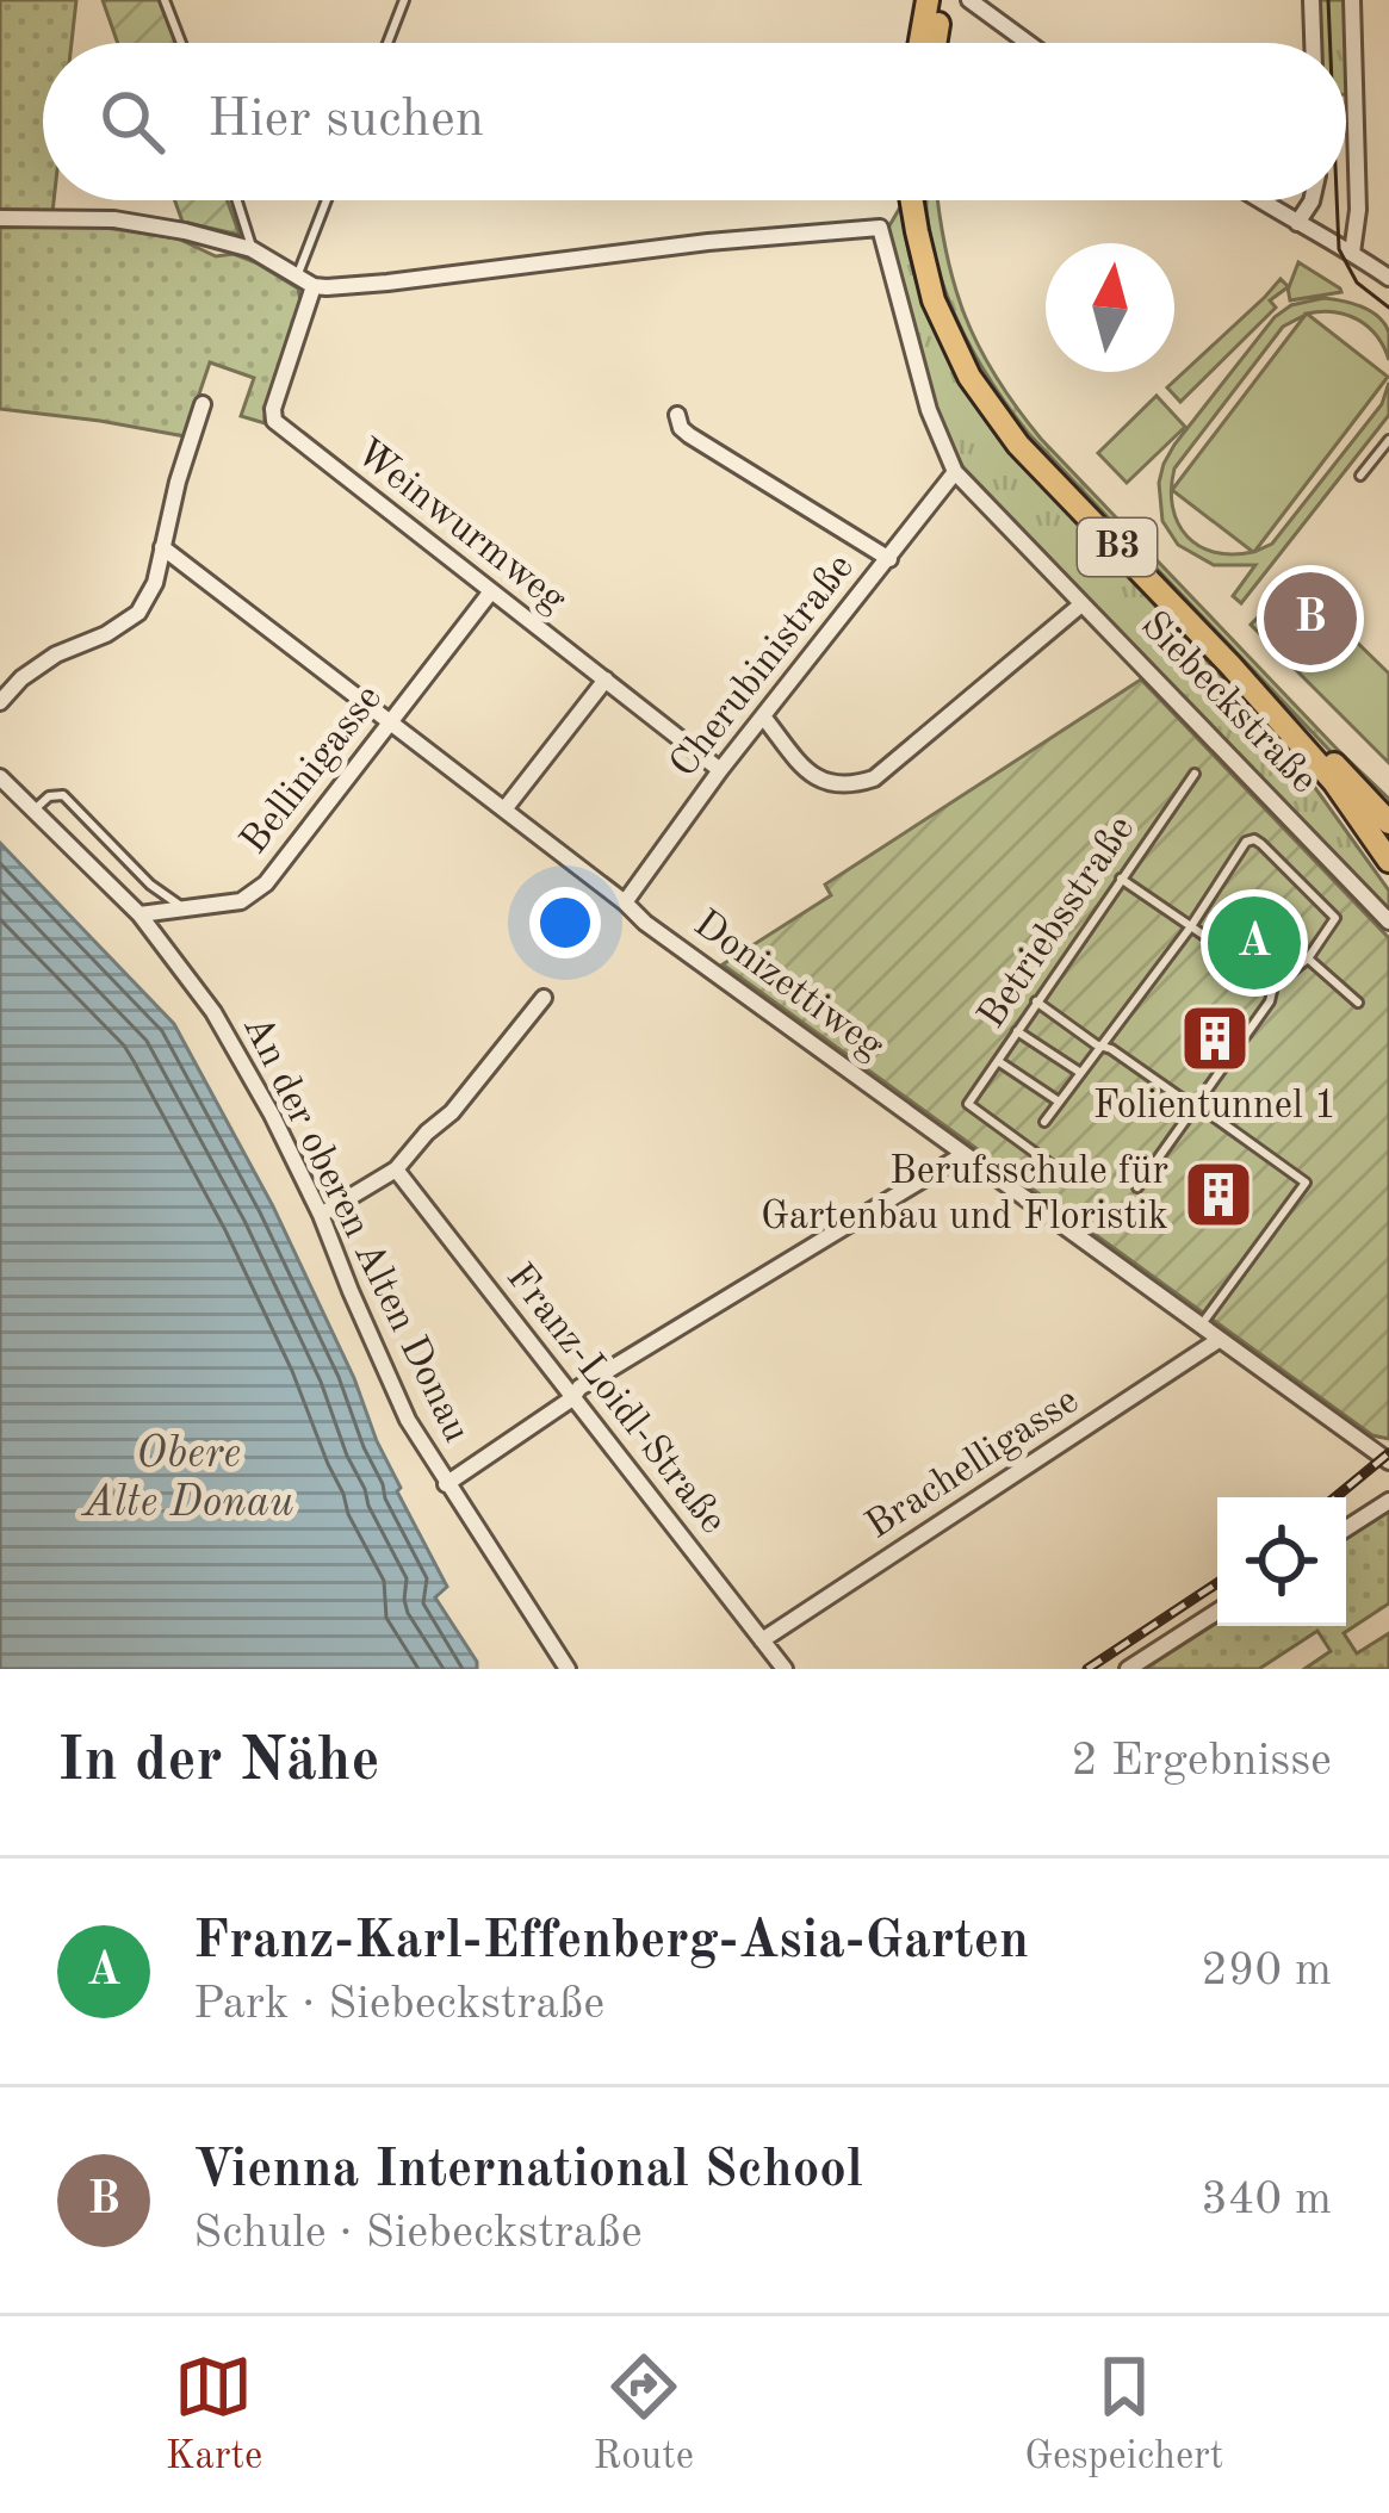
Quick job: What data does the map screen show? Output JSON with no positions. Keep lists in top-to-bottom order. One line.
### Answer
{"streets":{"main road":["B3","Siebeckstraße"],"street":["Weinwurmweg","Cherubinistraße","Bellinigasse","Donizettiweg","An der oberen Alten Donau","Franz-Loidl-Straße","Brachelligasse"],"lane":["Betriebsstraße"]},"crossings":[["Weinwurmweg","Cherubinistraße"],["Weinwurmweg","Siebeckstraße"],["Weinwurmweg","Bellinigasse"],["B3","Siebeckstraße"],["Cherubinistraße","Siebeckstraße"],["Cherubinistraße","Donizettiweg"],["Bellinigasse","Donizettiweg"],["Bellinigasse","An der oberen Alten Donau"],["Donizettiweg","Brachelligasse"],["Franz-Loidl-Straße","Brachelligasse"]],"water":["Obere Alte Donau"],"places":{"building":["Folientunnel 1","Berufsschule für Gartenbau und Floristik"]},"north":"top","page":{"search":"Hier suchen","pins":["B","A"],"heading":["In der Nähe","2 Ergebnisse"],"list":[{"mark":"A","name":"Franz-Karl-Effenberg-Asia-Garten","note":"Park · Siebeckstraße","value":"290 m"},{"mark":"B","name":"Vienna International School","note":"Schule · Siebeckstraße","value":"340 m"}],"nav":["Karte","Route","Gespeichert"]}}
